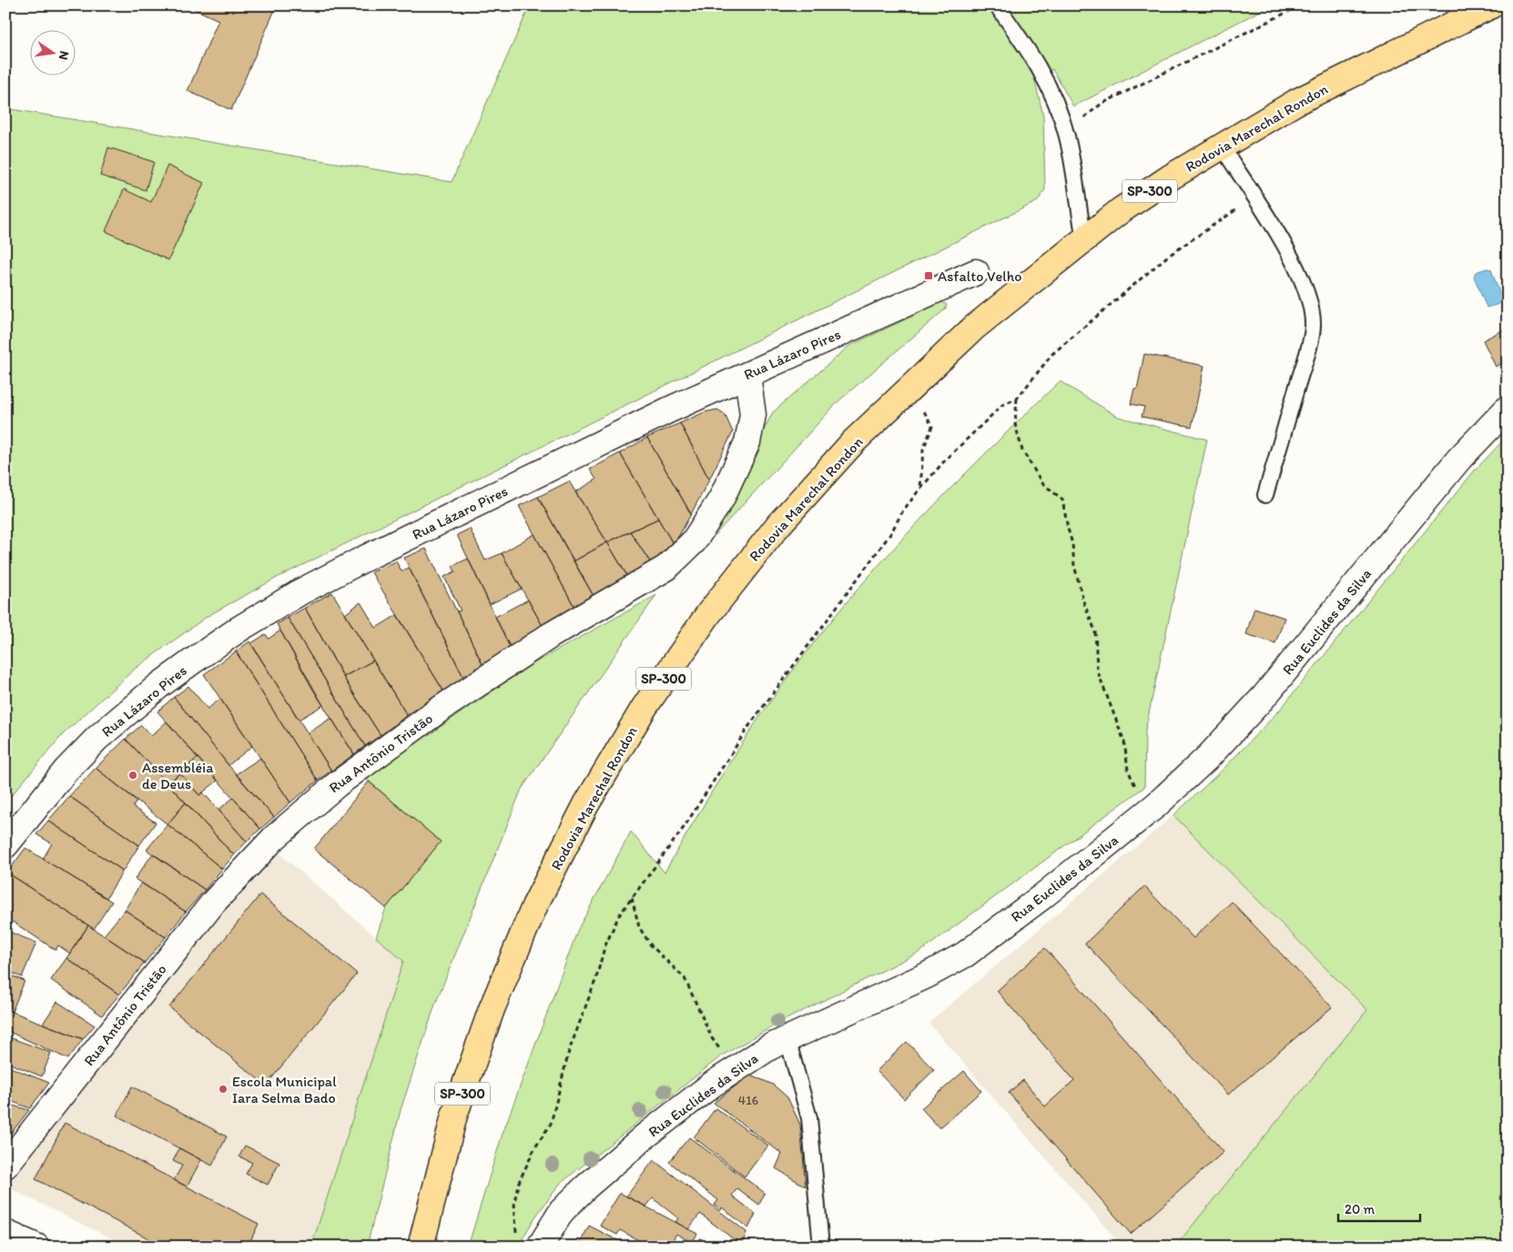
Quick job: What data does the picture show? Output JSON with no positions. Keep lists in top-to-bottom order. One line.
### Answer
{"streets":{"main road":["Rodovia Marechal Rondon","SP-300"],"street":["Rua Lázaro Pires","Rua Euclides da Silva","Rua Antônio Tristão"]},"crossings":[["Rua Lázaro Pires","Rua Antônio Tristão"]],"places":{"transit":["Asfalto Velho"],"other":["Assembléia de Deus","Escola Municipal Iara Selma Bado"]},"house_numbers":["416"],"scale_bar":"20 m","north":"right"}
